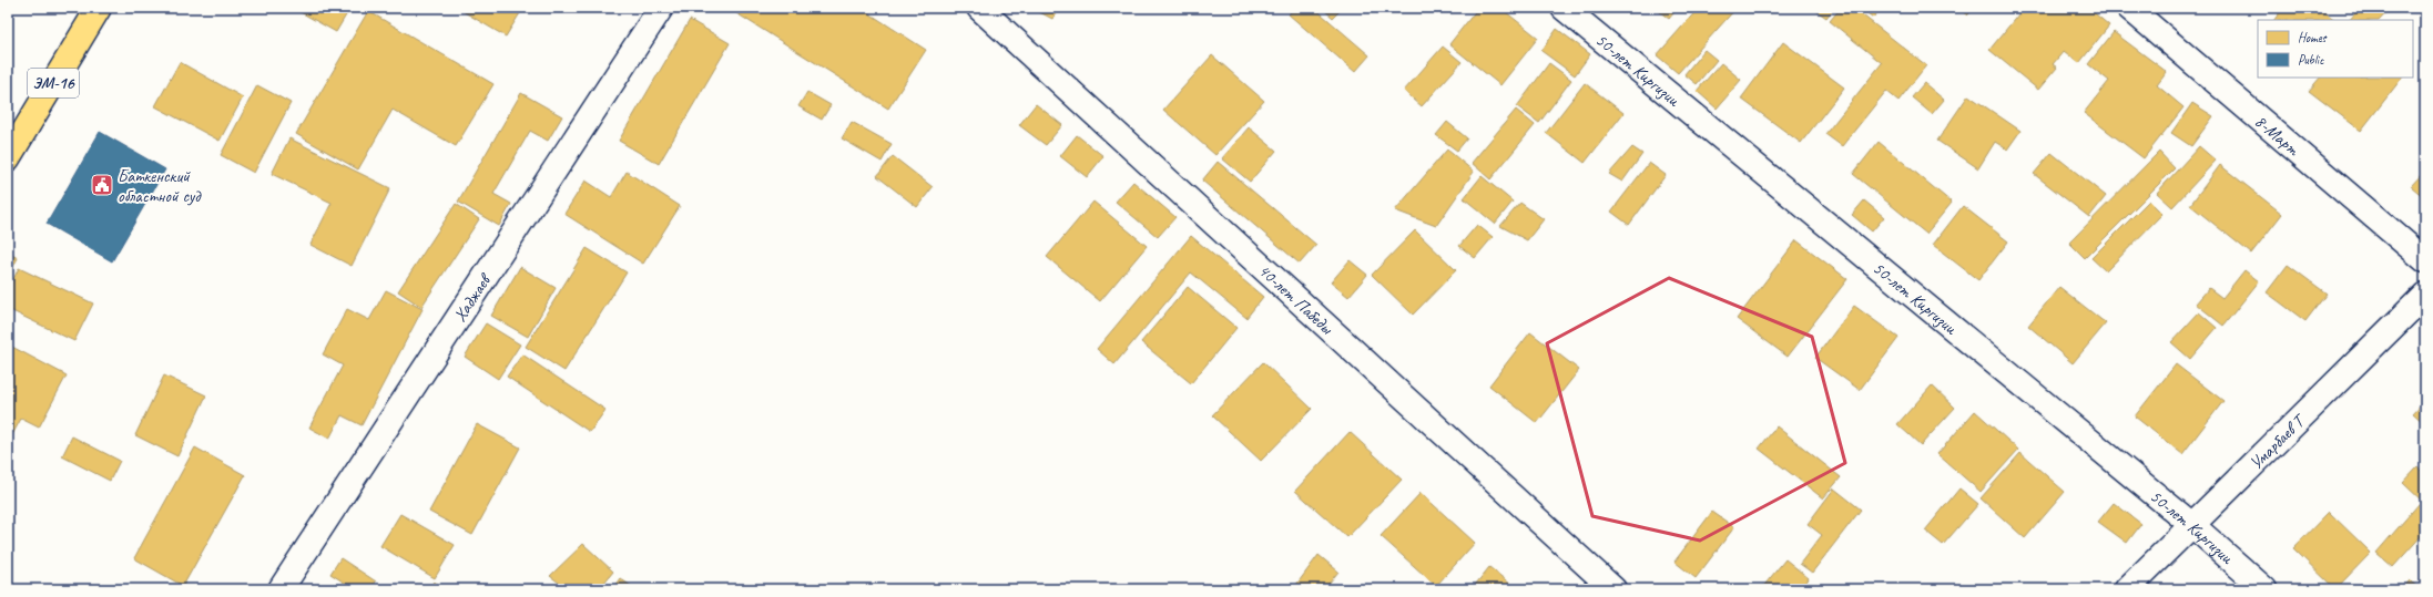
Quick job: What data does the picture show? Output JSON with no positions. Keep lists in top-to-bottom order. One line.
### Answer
{"streets":{"highway":["ЭМ-16"],"street":["50-лет Киргизии","8-Март","Хаджаев","40-лет Пабеды","Умарбаев Т"]},"crossings":[["50-лет Киргизии","Умарбаев Т"]],"places":{"public building":["Баткенский областной суд"]},"legend":["Homes","Public"]}
